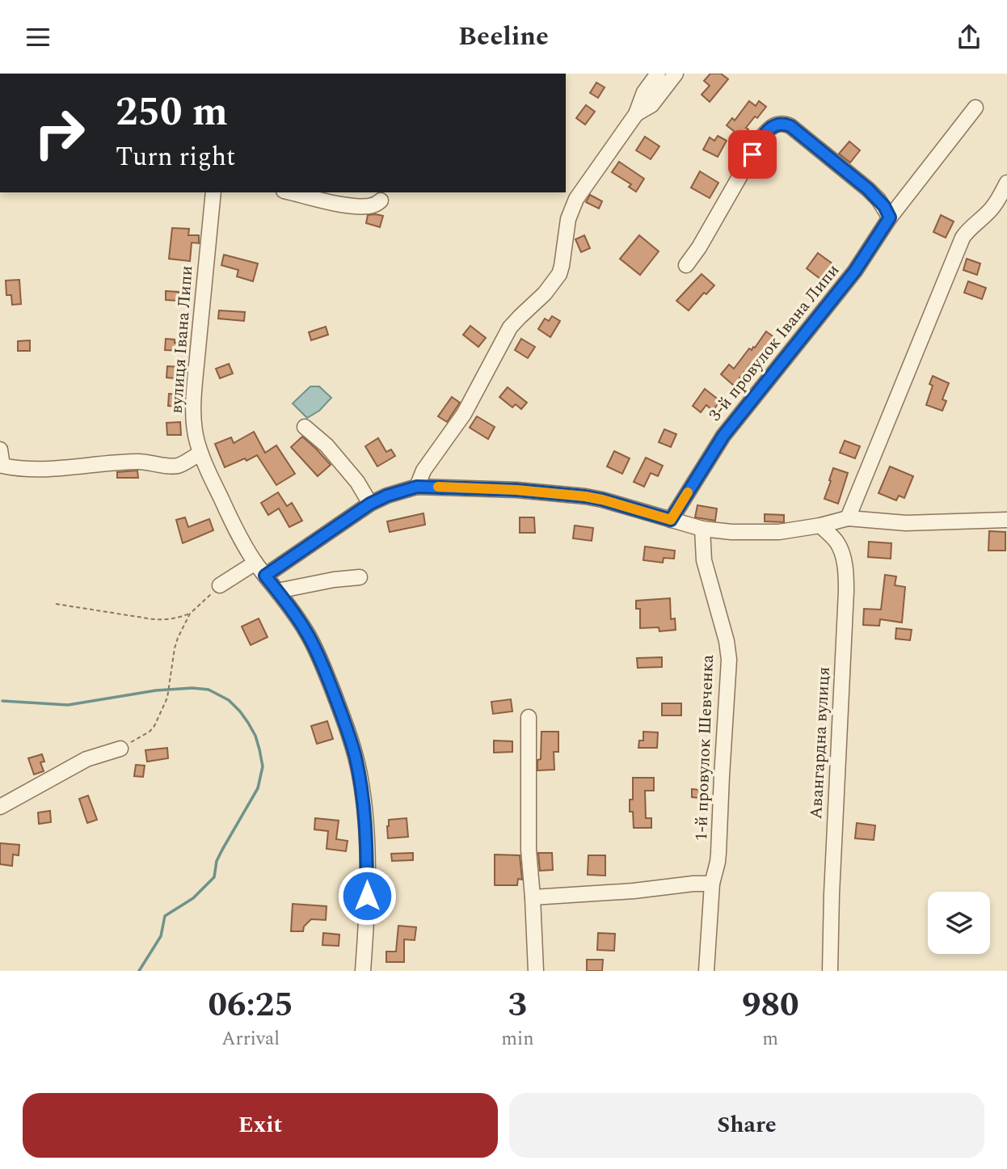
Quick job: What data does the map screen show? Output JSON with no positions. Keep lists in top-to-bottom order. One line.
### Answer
{"streets":{"street":["вулиця Івана Липи","3-й провулок Івана Липи","Авангардна вулиця","1-й провулок Шевченка"]},"page":{"header":"Beeline","turn":["250 m","Turn right"],"eta":["06:25","Arrival","3","min","980","m"],"buttons":["Exit","Share"]}}
